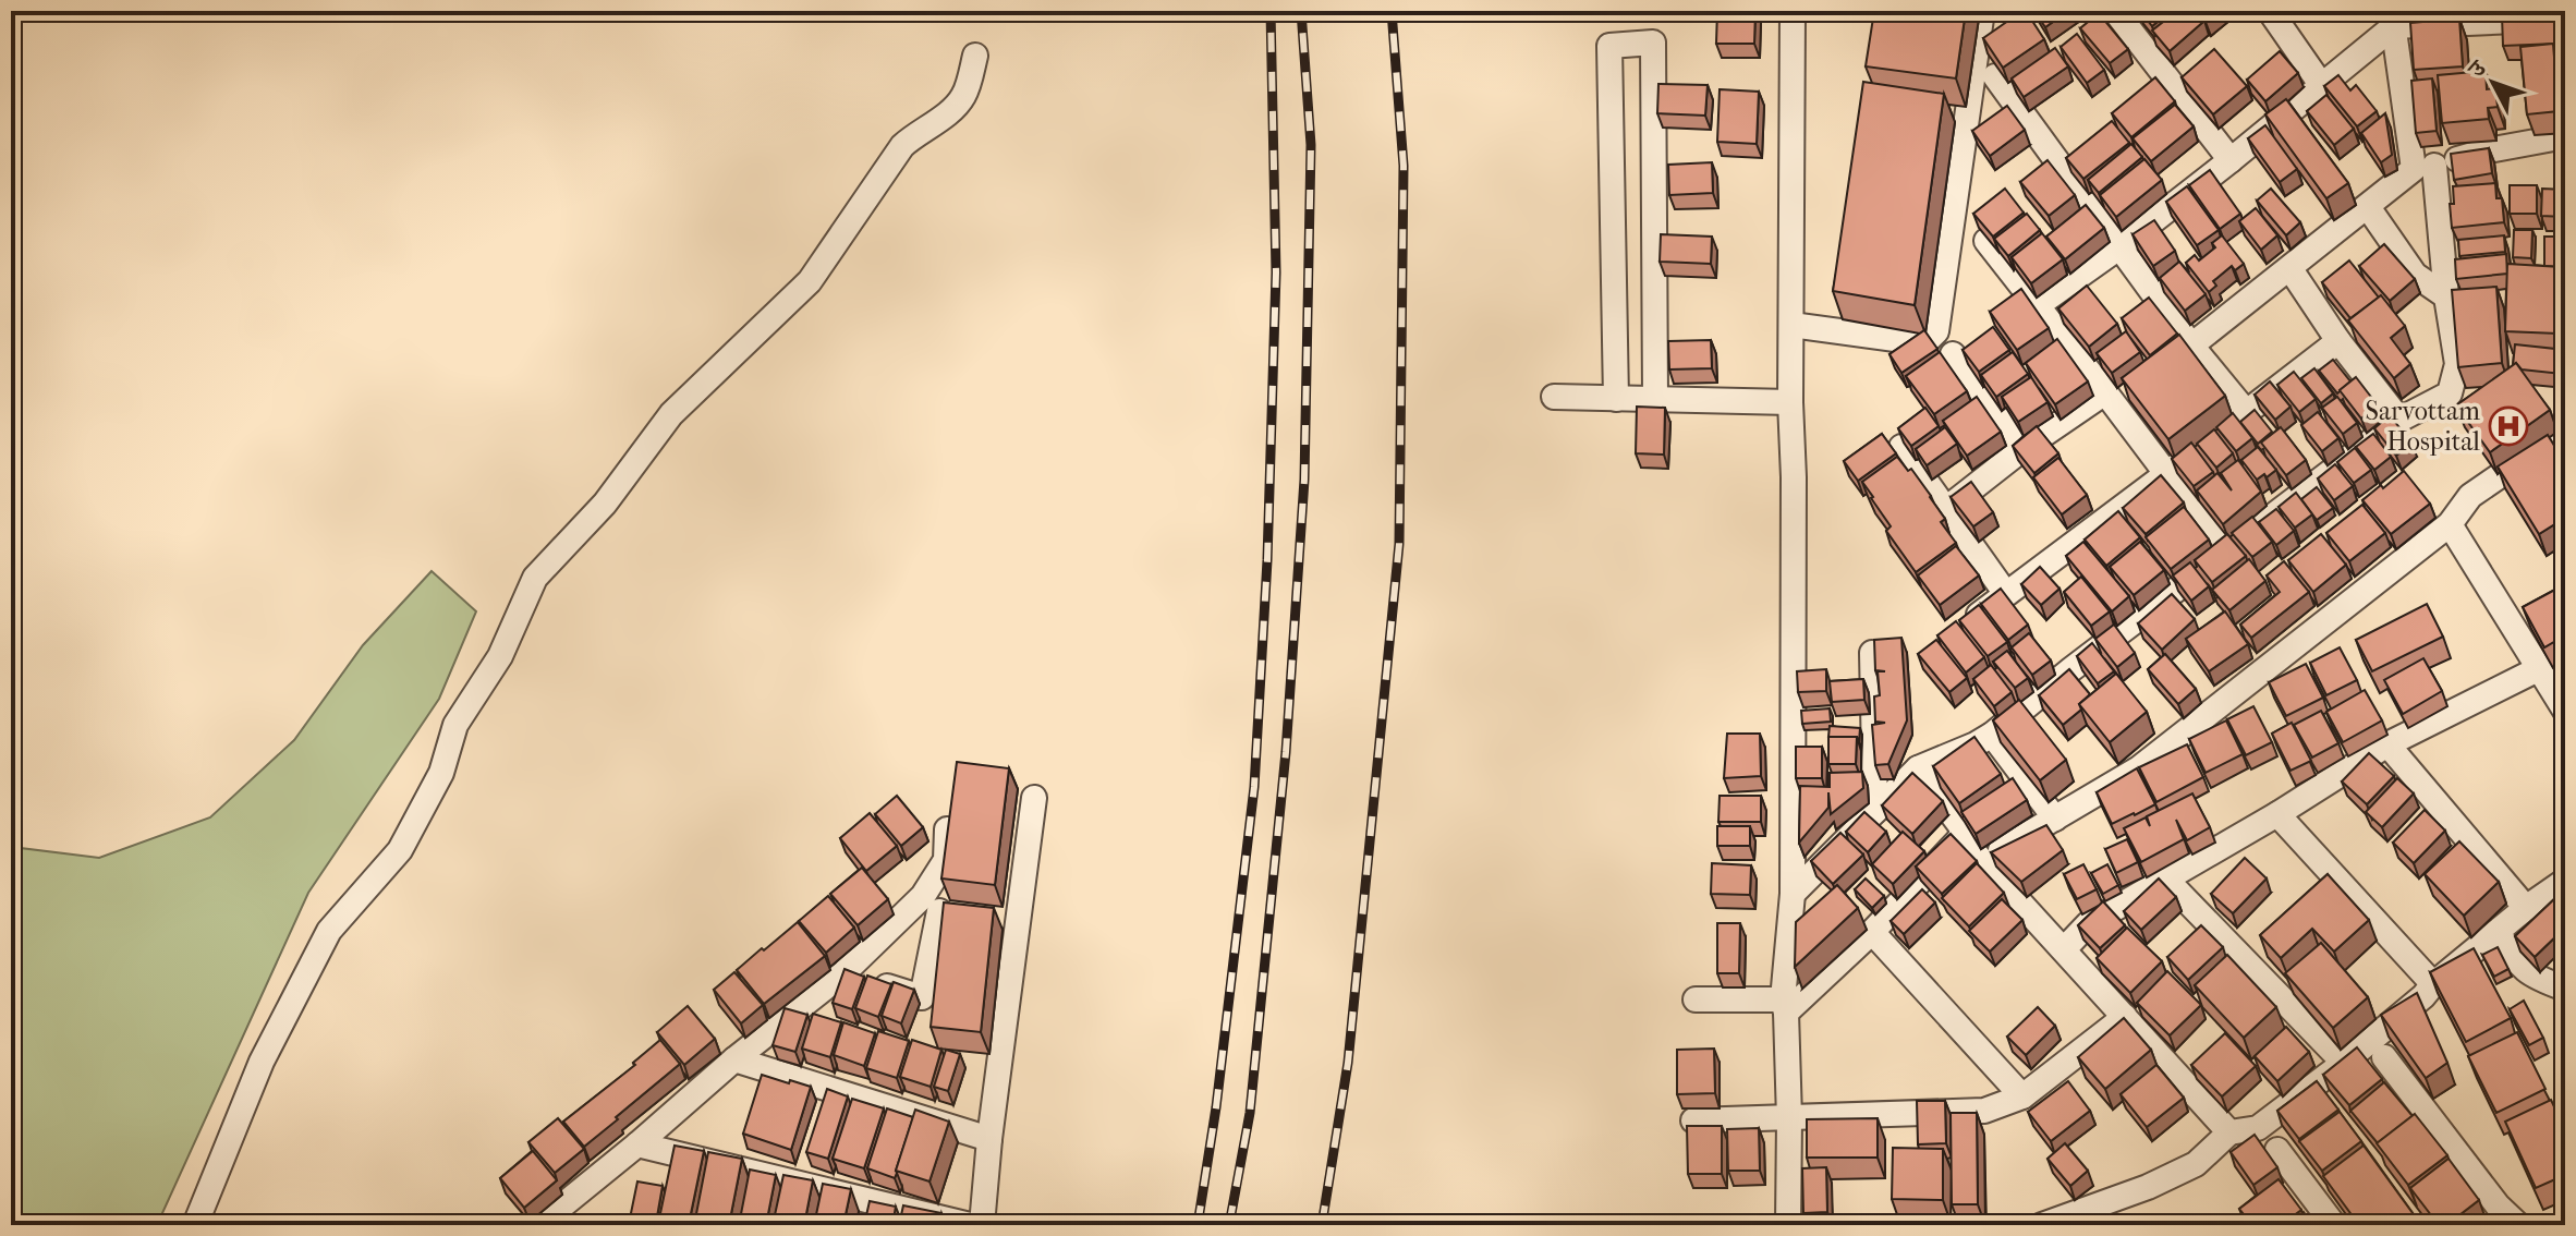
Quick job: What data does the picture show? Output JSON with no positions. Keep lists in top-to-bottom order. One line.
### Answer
{"places":{"hospital":["Sarvottam Hospital"]},"north":"top left"}
